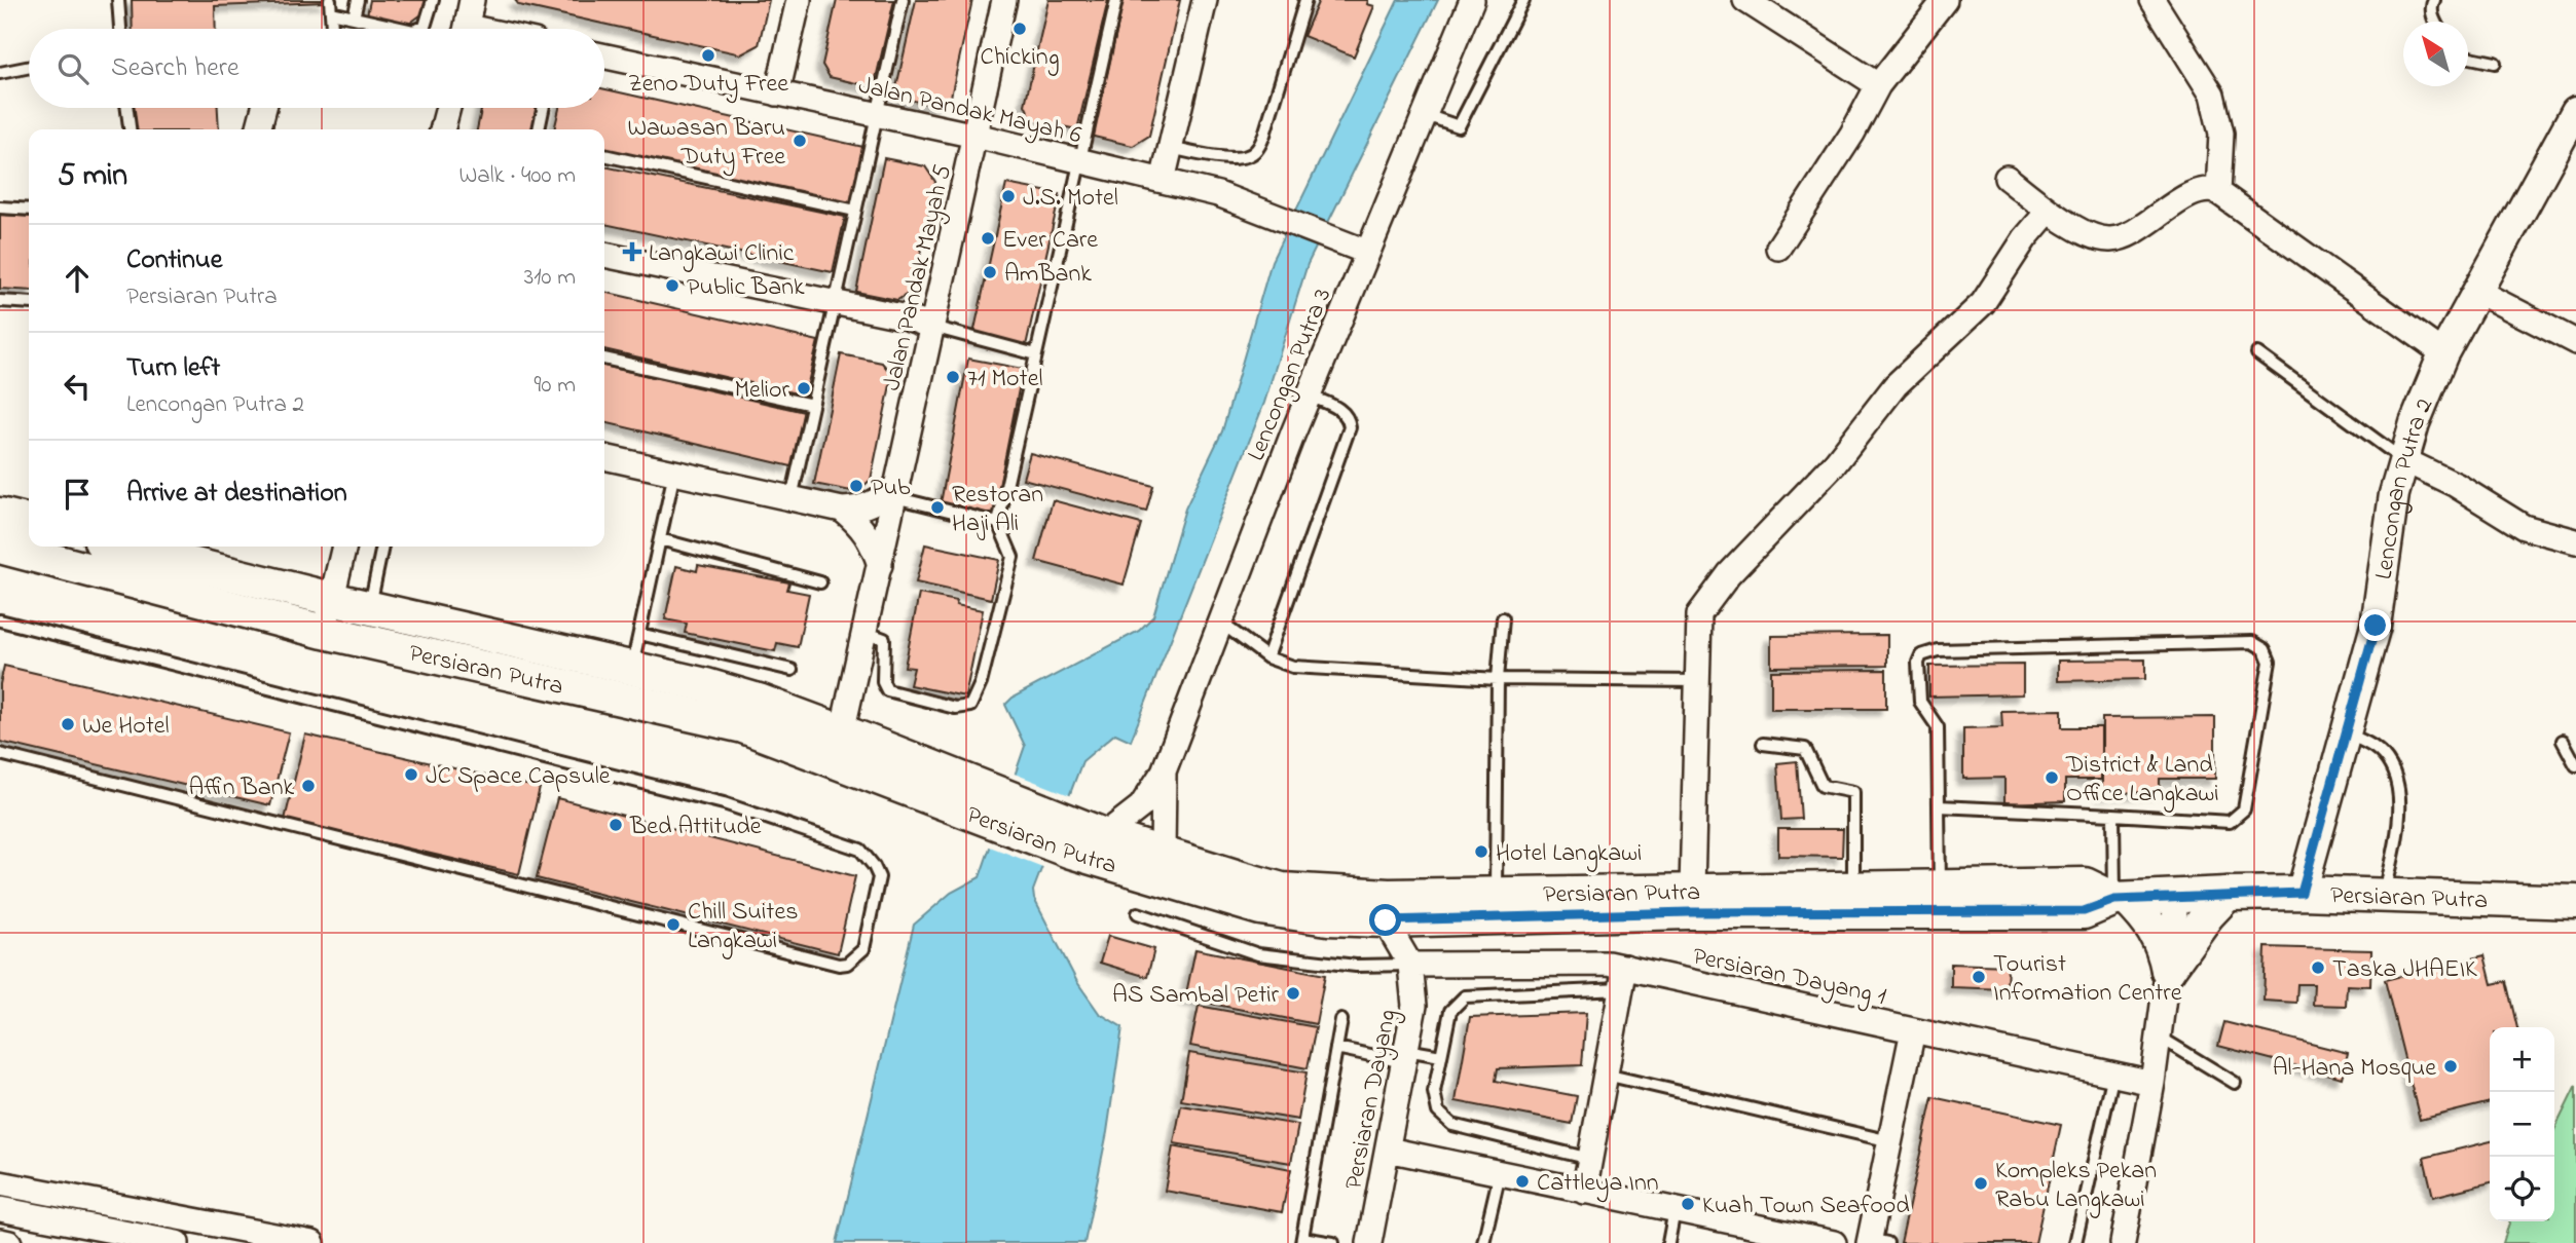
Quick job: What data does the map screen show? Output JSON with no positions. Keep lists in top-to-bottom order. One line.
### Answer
{"streets":{"main road":["Persiaran Putra"],"street":["Jalan Pandak Mayah 6","Jalan Pandak Mayah 5","Lencongan Putra 3","Lencongan Putra 2","Persiaran Dayang 1","Persiaran Dayang"]},"crossings":[["Jalan Pandak Mayah 6","Jalan Pandak Mayah 5"],["Jalan Pandak Mayah 6","Lencongan Putra 3"],["Jalan Pandak Mayah 5","Persiaran Putra"],["Lencongan Putra 2","Persiaran Putra"],["Persiaran Dayang 1","Persiaran Dayang"]],"places":{"other":["Chicking","Zeno Duty Free","Wawasan Baru Duty Free","J.S. Motel","Ever Care","AmBank","Public Bank","71 Motel","Melior","Pub","Restoran Haji Ali","We Hotel","JC Space Capsule","District & Land Office Langkawi","Affin Bank","Bed Attitude","Hotel Langkawi","Chill Suites Langkawi","Taska JHAEIK","Tourist Information Centre","AS Sambal Petir","Al-Hana Mosque","Cattleya Inn","Kompleks Pekan Rabu Langkawi","Kuah Town Seafood"],"health":["Langkawi Clinic"]},"north":"top left","page":{"search":"Search here","heading":["5 min","Walk · 400 m"],"list":[["Continue","Persiaran Putra","310 m"],["Turn left","Lencongan Putra 2","90 m"],"Arrive at destination"],"map_buttons":["+","−"]}}
